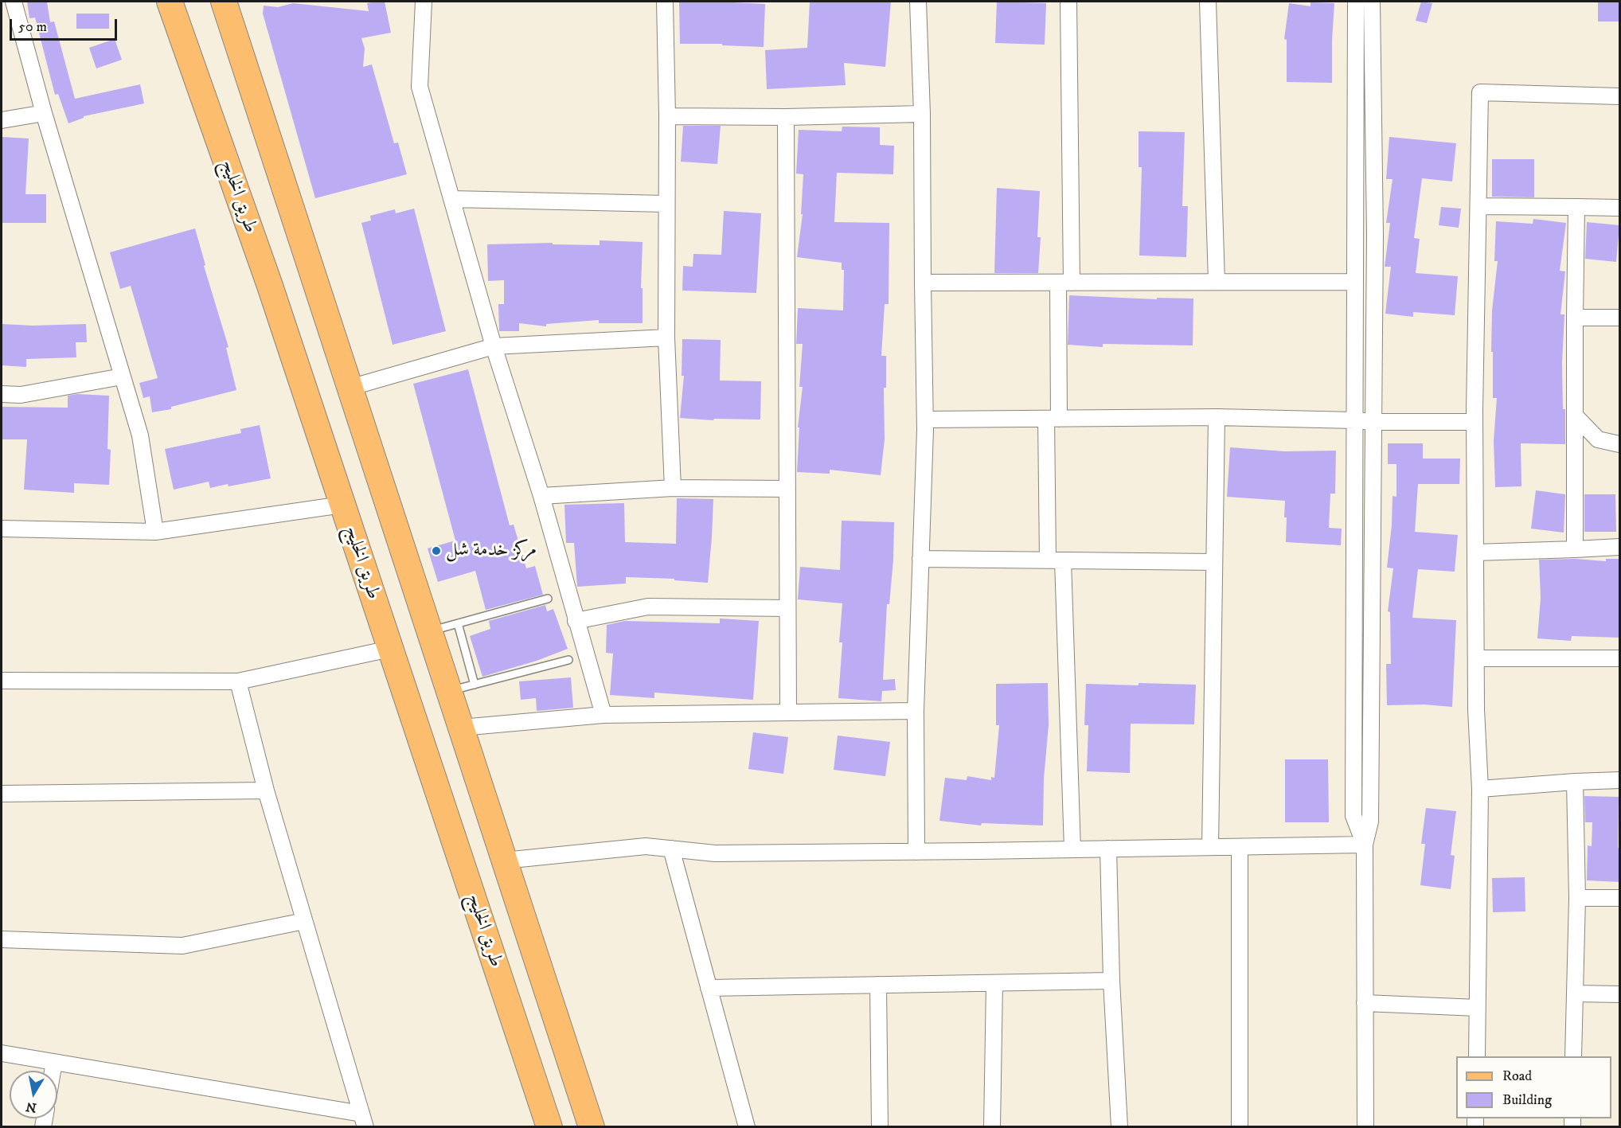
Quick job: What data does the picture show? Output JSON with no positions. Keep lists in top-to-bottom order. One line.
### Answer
{"streets":{"main road":["طريق الخليج"]},"places":["مركز خدمة شل"],"legend":["Road","Building"],"scale_bar":"50 m","north":"bottom"}
